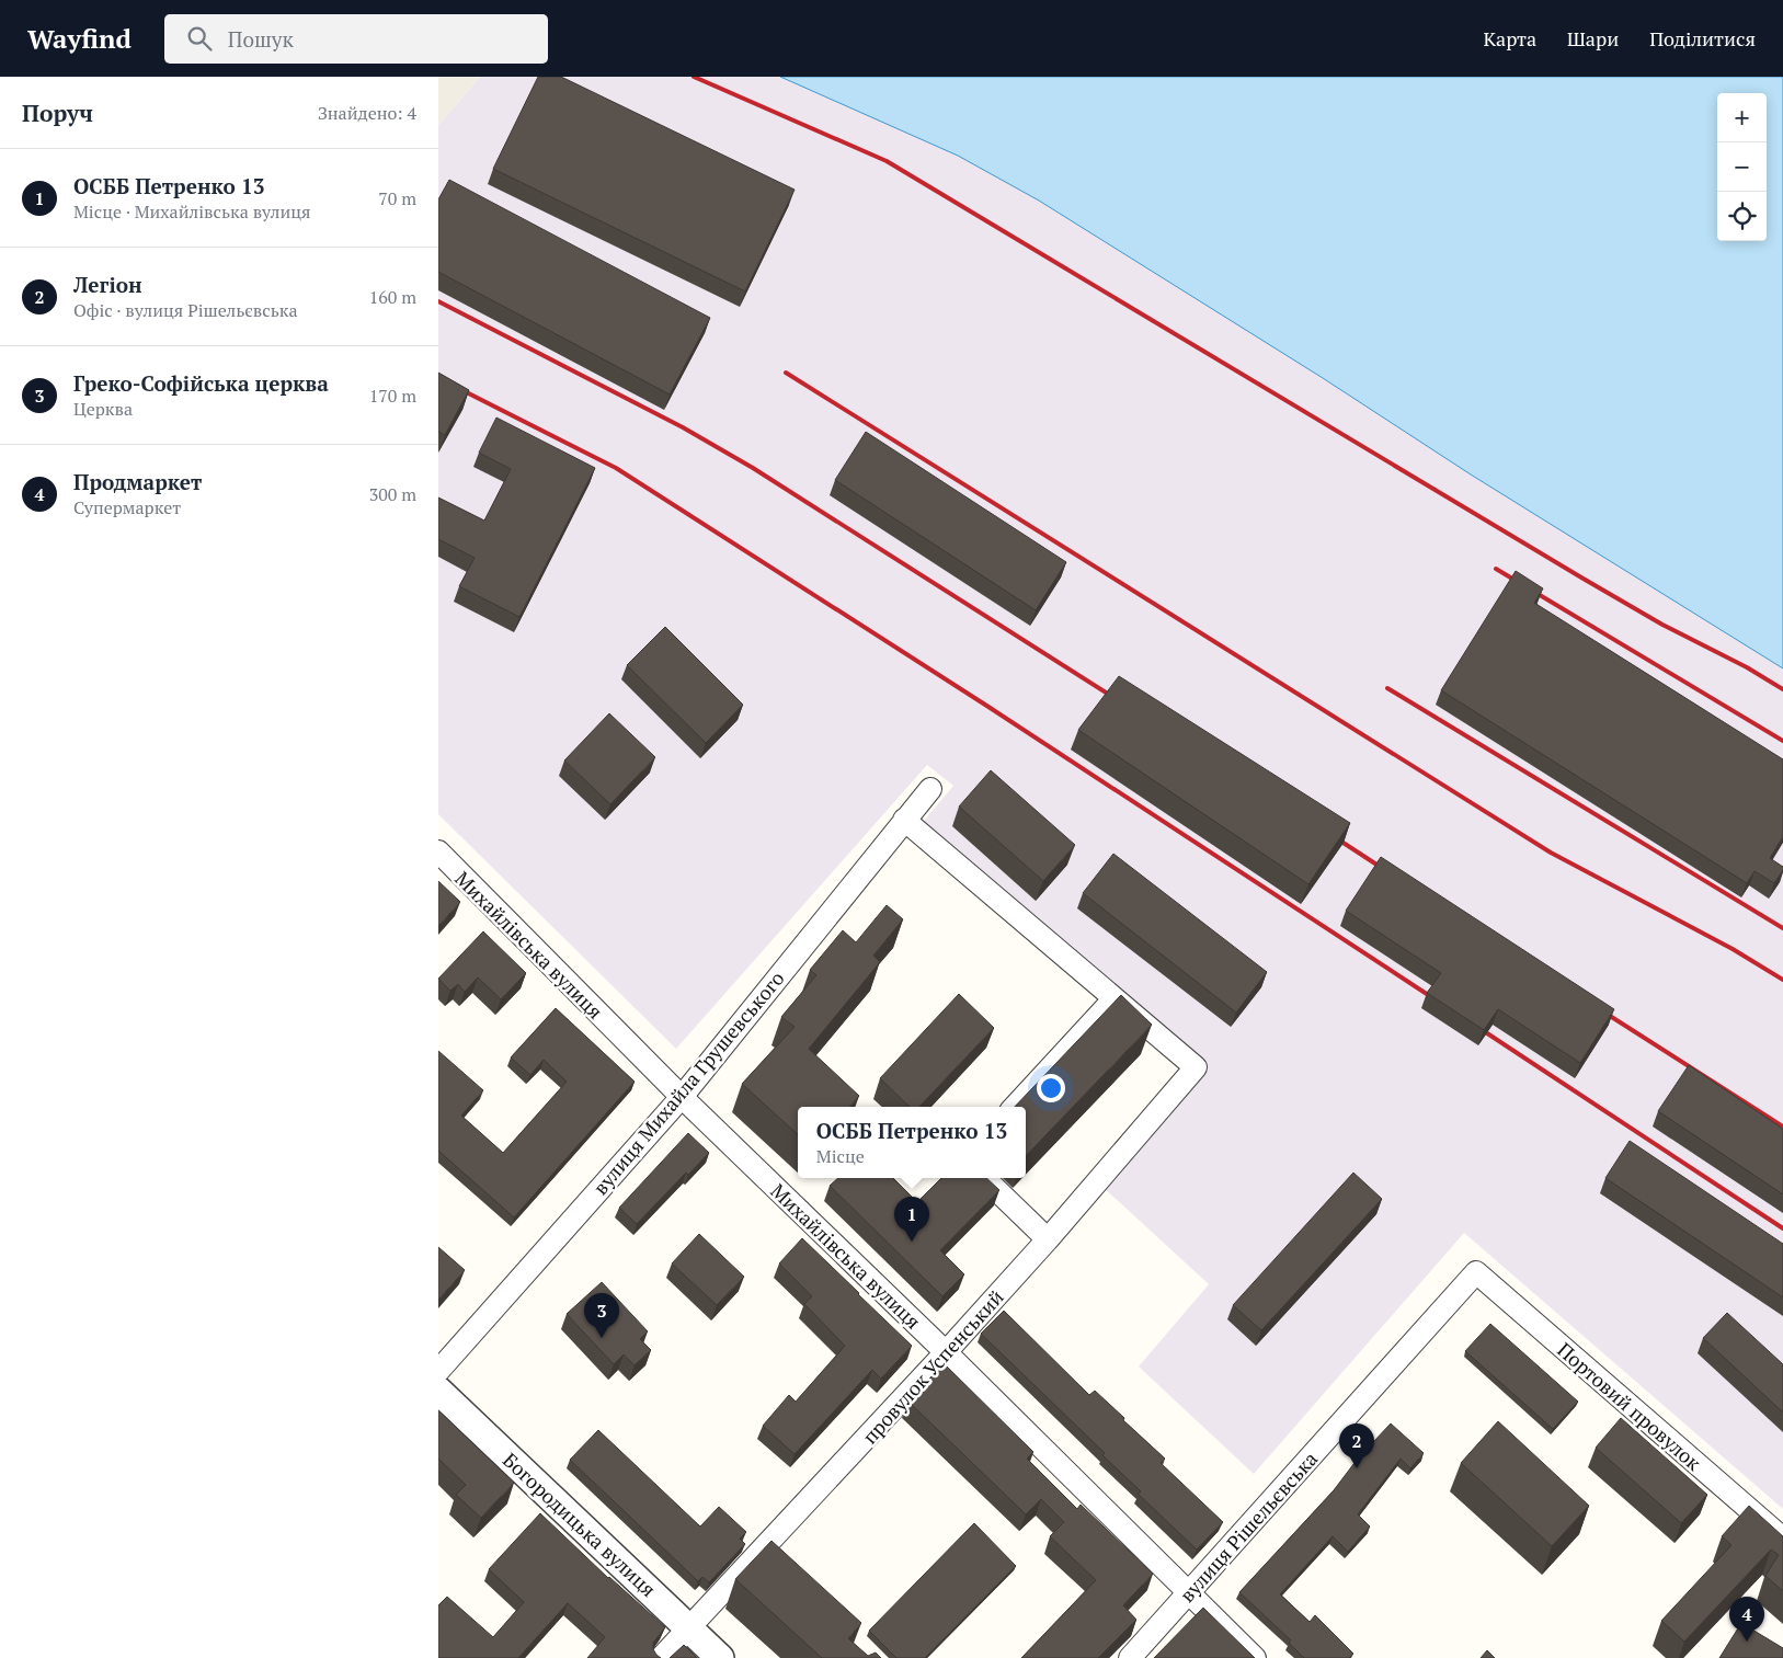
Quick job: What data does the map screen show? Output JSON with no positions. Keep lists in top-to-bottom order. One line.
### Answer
{"streets":{"street":["Михайлівська вулиця","вулиця Михайла Грушевського","провулок Успенський","Портовий провулок","Богородицька вулиця","вулиця Рішельєвська"]},"crossings":[["Михайлівська вулиця","вулиця Михайла Грушевського"],["Михайлівська вулиця","провулок Успенський"],["Михайлівська вулиця","вулиця Рішельєвська"],["провулок Успенський","Богородицька вулиця"],["Портовий провулок","вулиця Рішельєвська"]],"page":{"header":"Wayfind","search":"Пошук","nav":["Карта","Шари","Поділитися"],"heading":["Поруч","Знайдено: 4"],"map_buttons":["+","−"],"list":[{"mark":"1","name":"ОСББ Петренко 13","note":"Місце · Михайлівська вулиця","value":"70 m"},{"mark":"2","name":"Легіон","note":"Офіс · вулиця Рішельєвська","value":"160 m"},{"mark":"3","name":"Греко-Софійська церква","note":"Церква","value":"170 m"},{"mark":"4","name":"Продмаркет","note":"Супермаркет","value":"300 m"}],"popup":["ОСББ Петренко 13","Місце"],"pins":["1","3","2","4"]}}
